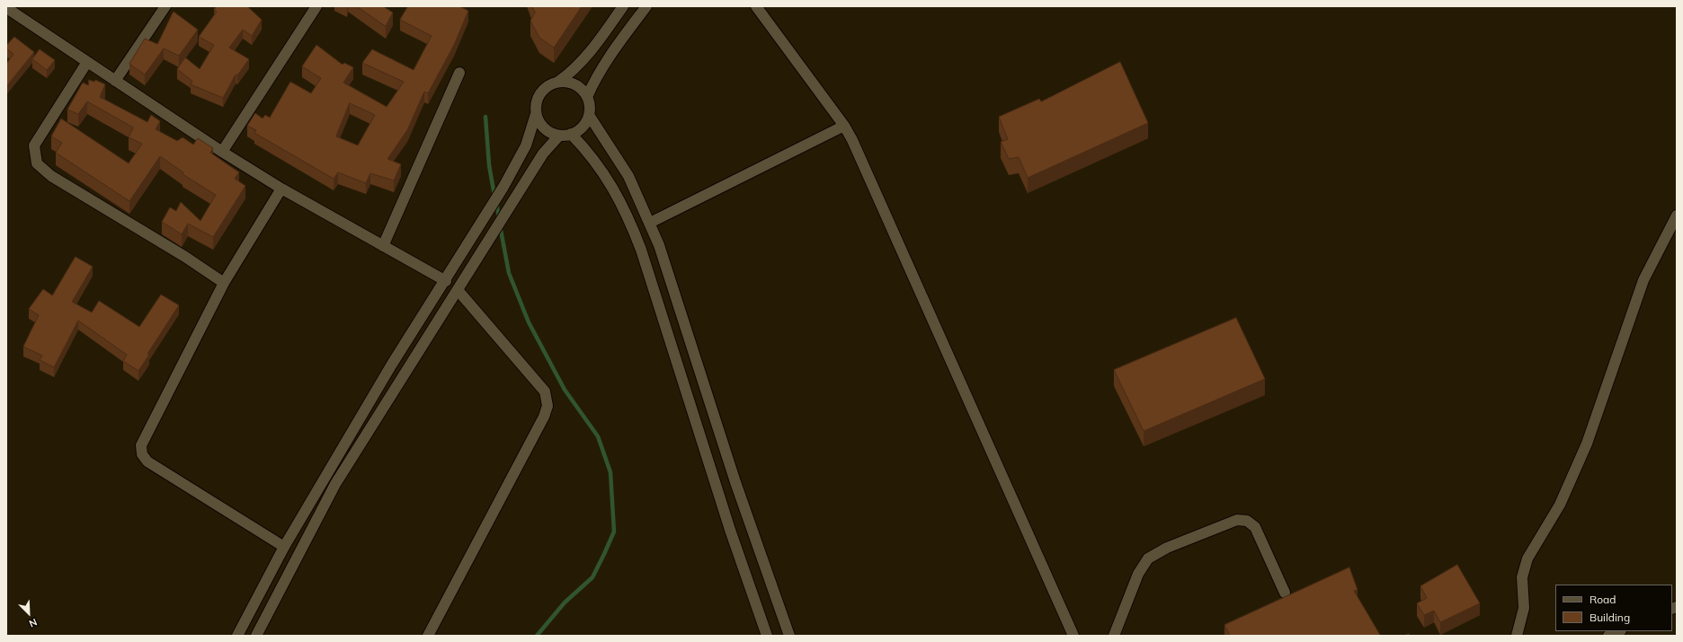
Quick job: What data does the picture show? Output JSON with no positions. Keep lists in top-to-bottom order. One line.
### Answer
{"legend":["Road","Building"],"north":"bottom right"}
